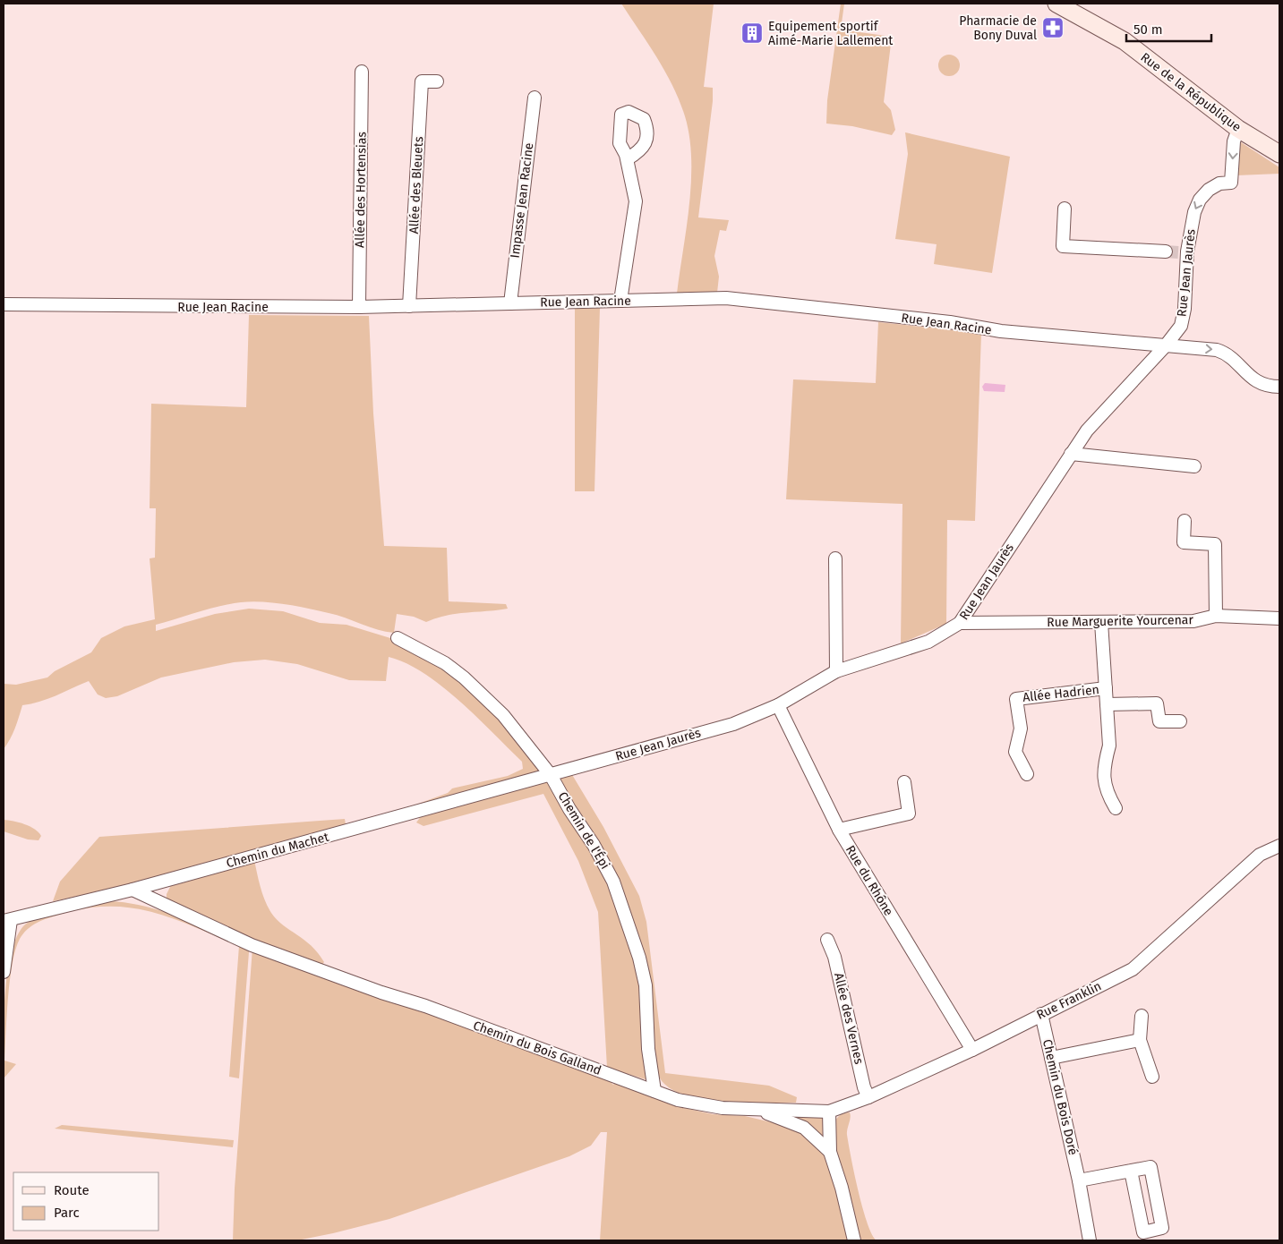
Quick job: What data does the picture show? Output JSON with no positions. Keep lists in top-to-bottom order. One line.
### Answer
{"streets":{"street":["Rue de la République","Allée des Bleuets","Allée des Hortensias","Impasse Jean Racine","Rue Jean Jaurès","Rue Jean Racine","Rue Marguerite Yourcenar","Allée Hadrien","Chemin de l'Épi","Chemin du Machet","Rue du Rhône","Rue Franklin","Allée des Vernes","Chemin du Bois Galland","Chemin du Bois Doré"]},"crossings":[["Rue de la République","Rue Jean Jaurès"],["Allée des Bleuets","Rue Jean Racine"],["Allée des Hortensias","Rue Jean Racine"],["Impasse Jean Racine","Rue Jean Racine"],["Rue Jean Jaurès","Rue Jean Racine"],["Rue Jean Jaurès","Rue Marguerite Yourcenar"],["Rue Jean Jaurès","Chemin de l'Épi"],["Rue Jean Jaurès","Chemin du Machet"],["Rue Jean Jaurès","Rue du Rhône"],["Rue Marguerite Yourcenar","Allée Hadrien"],["Chemin de l'Épi","Chemin du Machet"],["Chemin de l'Épi","Chemin du Bois Galland"],["Chemin du Machet","Chemin du Bois Galland"],["Rue du Rhône","Rue Franklin"],["Rue Franklin","Allée des Vernes"],["Rue Franklin","Chemin du Bois Galland"],["Rue Franklin","Chemin du Bois Doré"]],"places":{"pharmacy":["Pharmacie de Bony Duval"],"building":["Equipement sportif Aimé-Marie Lallement"]},"legend":["Route","Parc"],"scale_bar":"50 m"}
